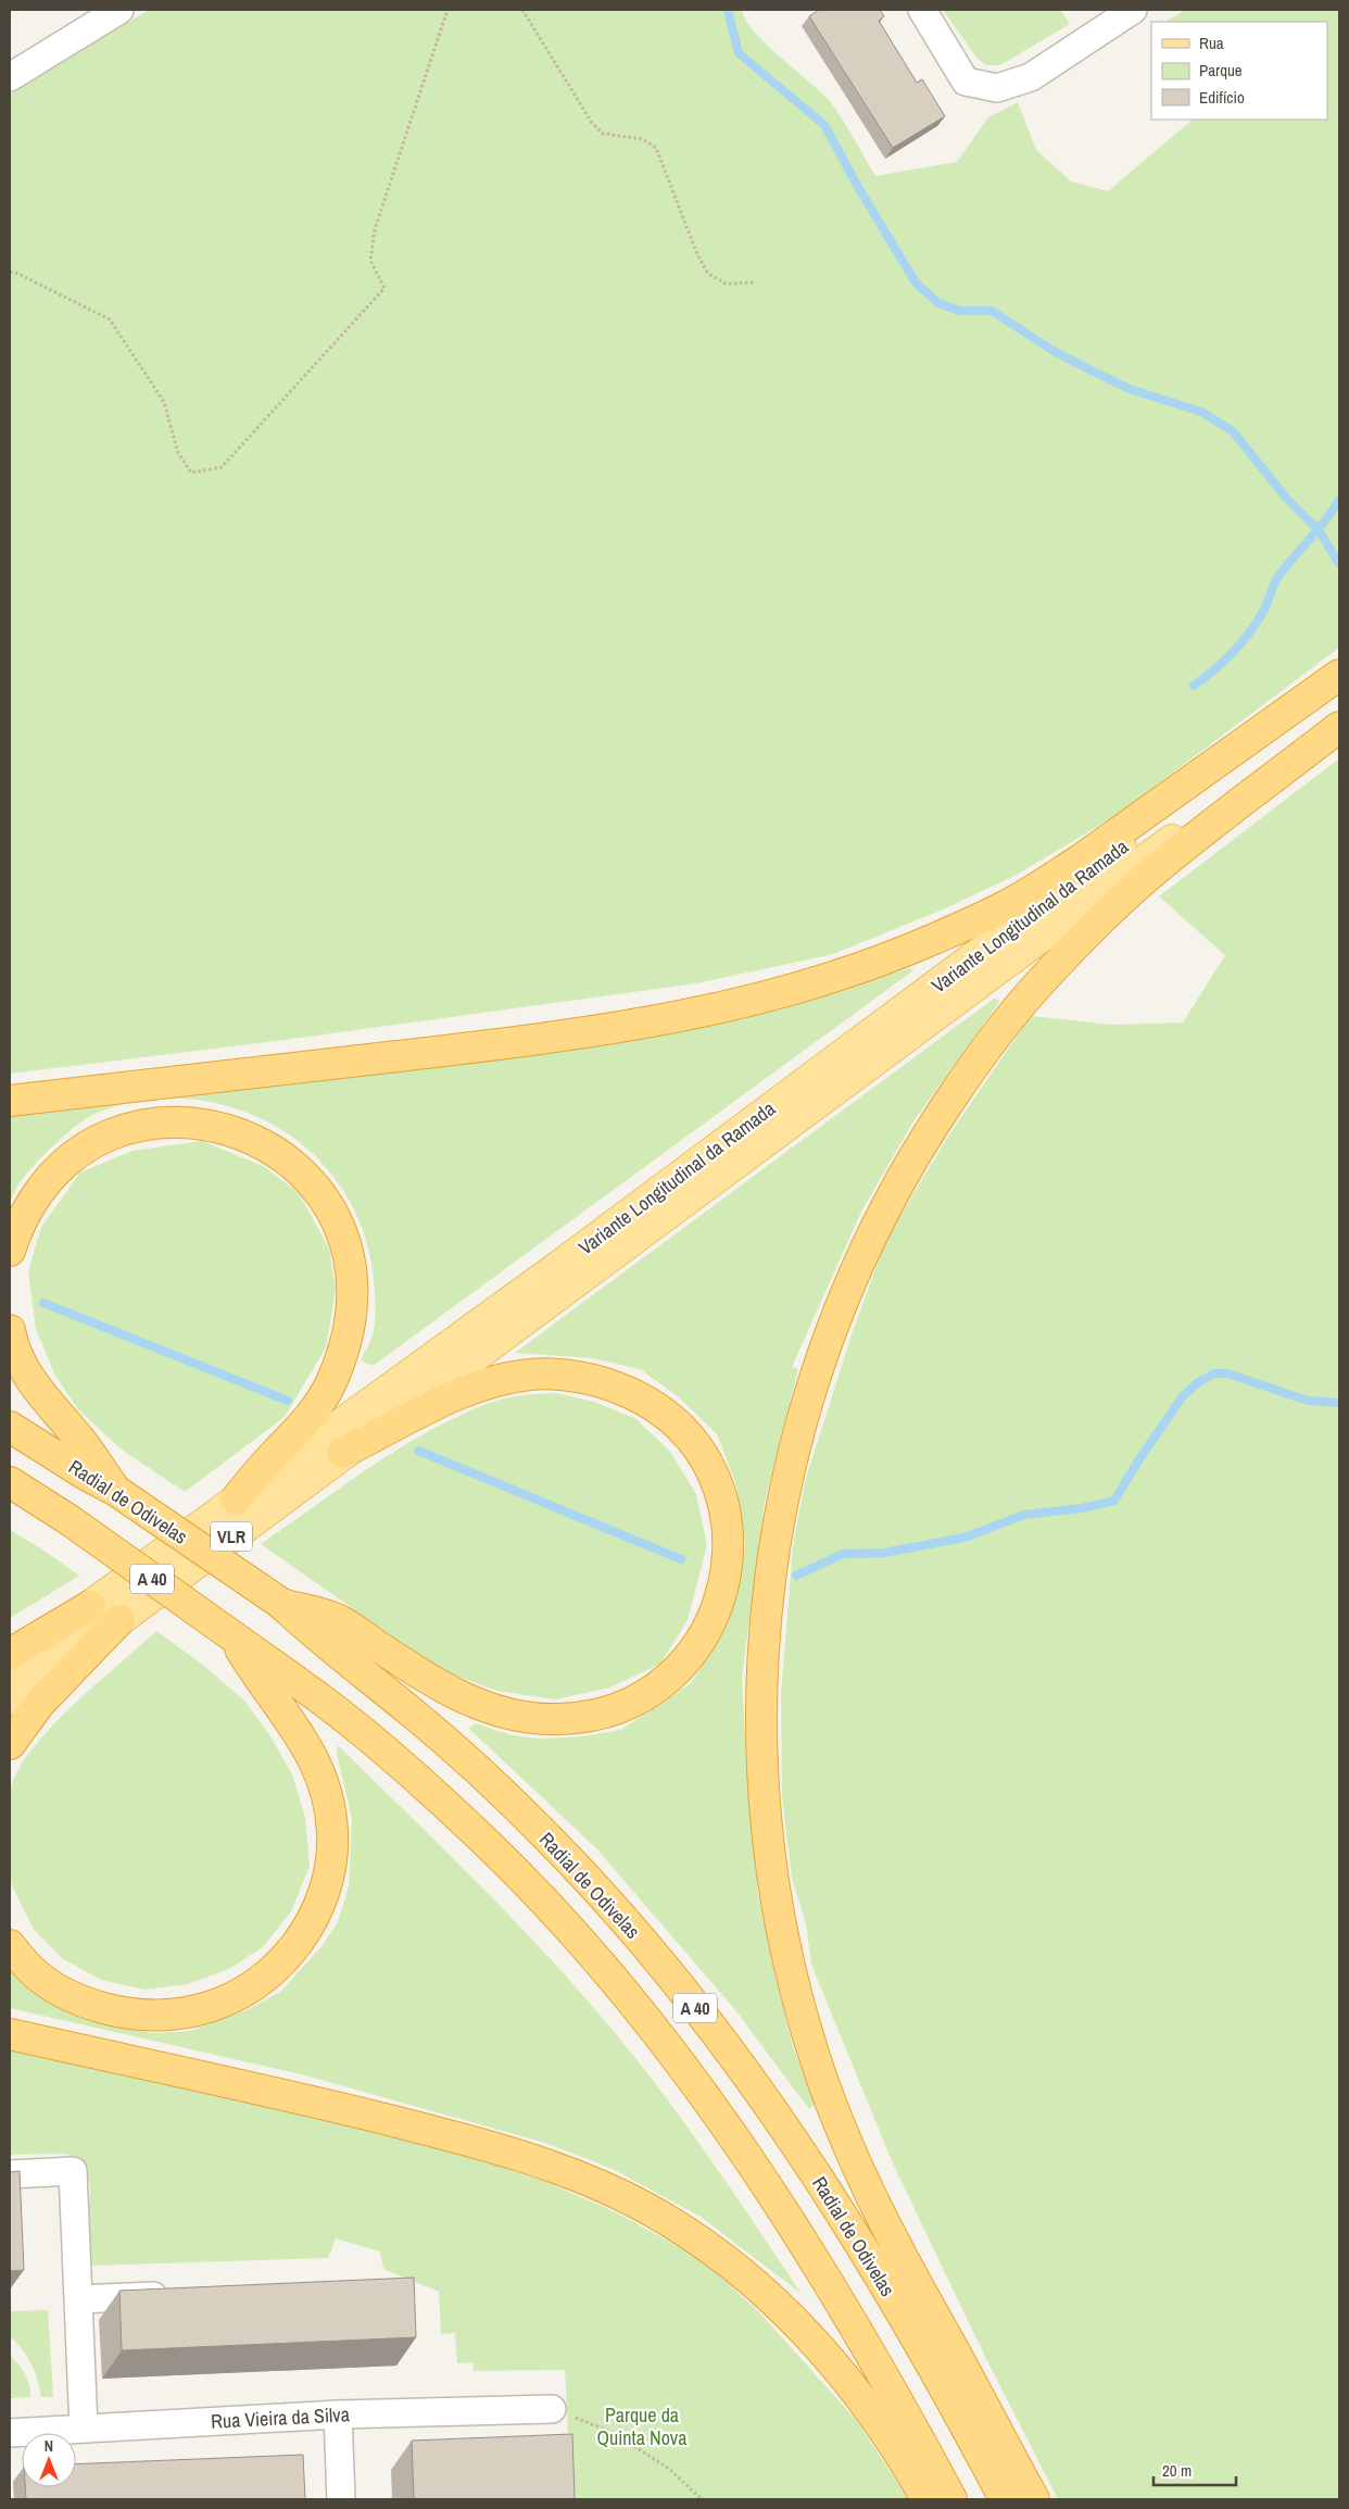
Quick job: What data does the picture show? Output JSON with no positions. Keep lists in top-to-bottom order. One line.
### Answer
{"streets":{"highway":["Radial de Odivelas","A 40"],"main road":["Variante Longitudinal da Ramada","VLR"],"street":["Rua Vieira da Silva"]},"parks":["Parque da Quinta Nova"],"legend":["Rua","Parque","Edifício"],"scale_bar":"20 m","north":"top"}
